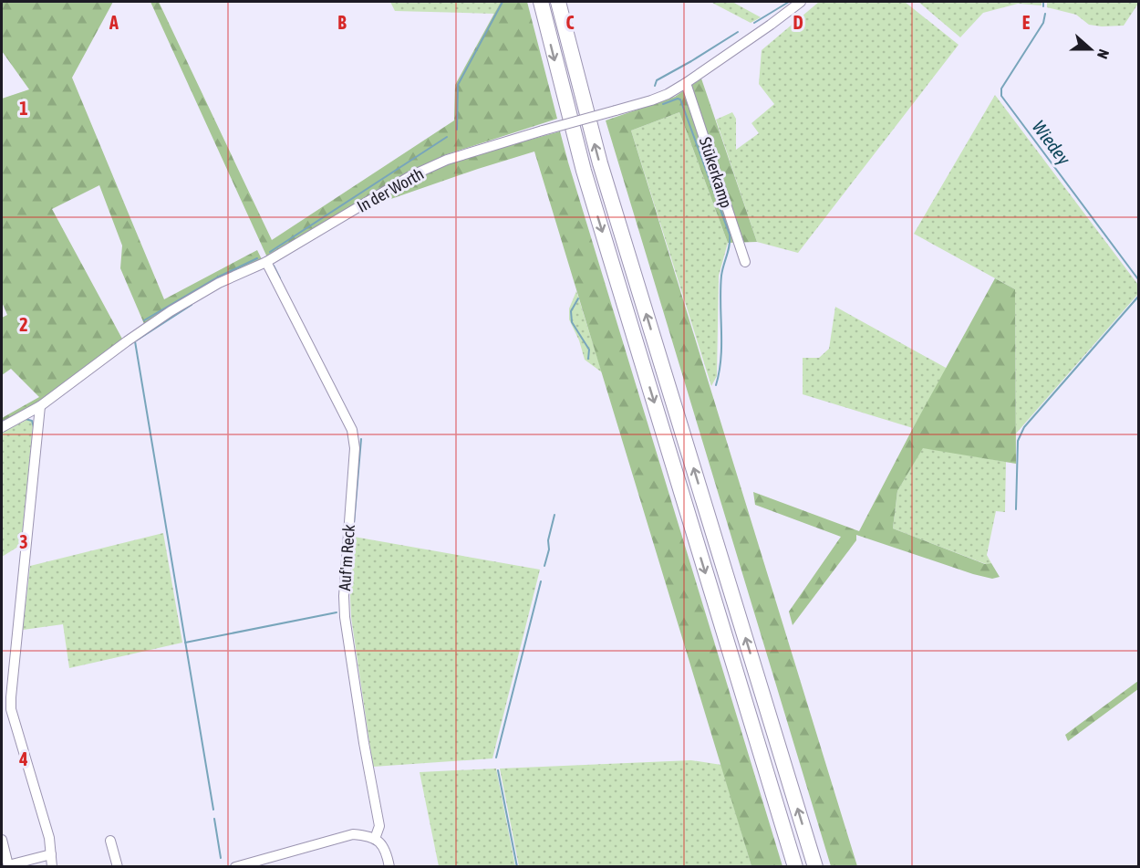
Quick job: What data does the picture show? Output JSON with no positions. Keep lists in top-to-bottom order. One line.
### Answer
{"streets":{"street":["Stükerkamp","In der Worth","Auf'm Reck"]},"crossings":[["Stükerkamp","In der Worth"],["In der Worth","Auf'm Reck"]],"water":["Wiedey"],"north":"right","grid":{"columns":["A","B","C","D","E"],"rows":["1","2","3","4"]}}
